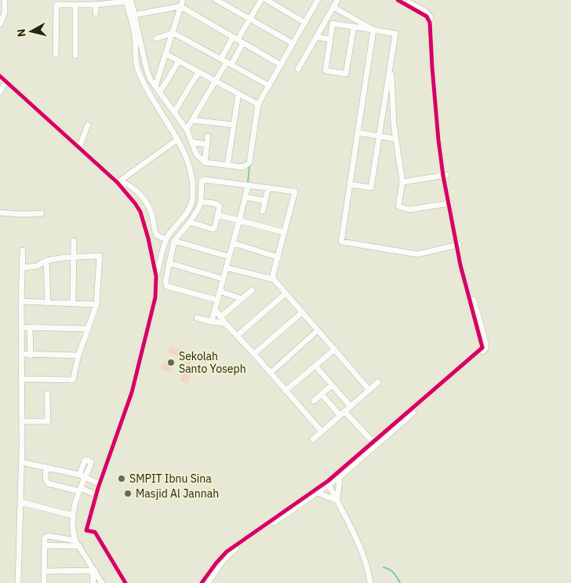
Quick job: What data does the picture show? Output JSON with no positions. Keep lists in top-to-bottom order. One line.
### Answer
{"places":["Sekolah Santo Yoseph","SMPIT Ibnu Sina","Masjid Al Jannah"],"north":"left"}
